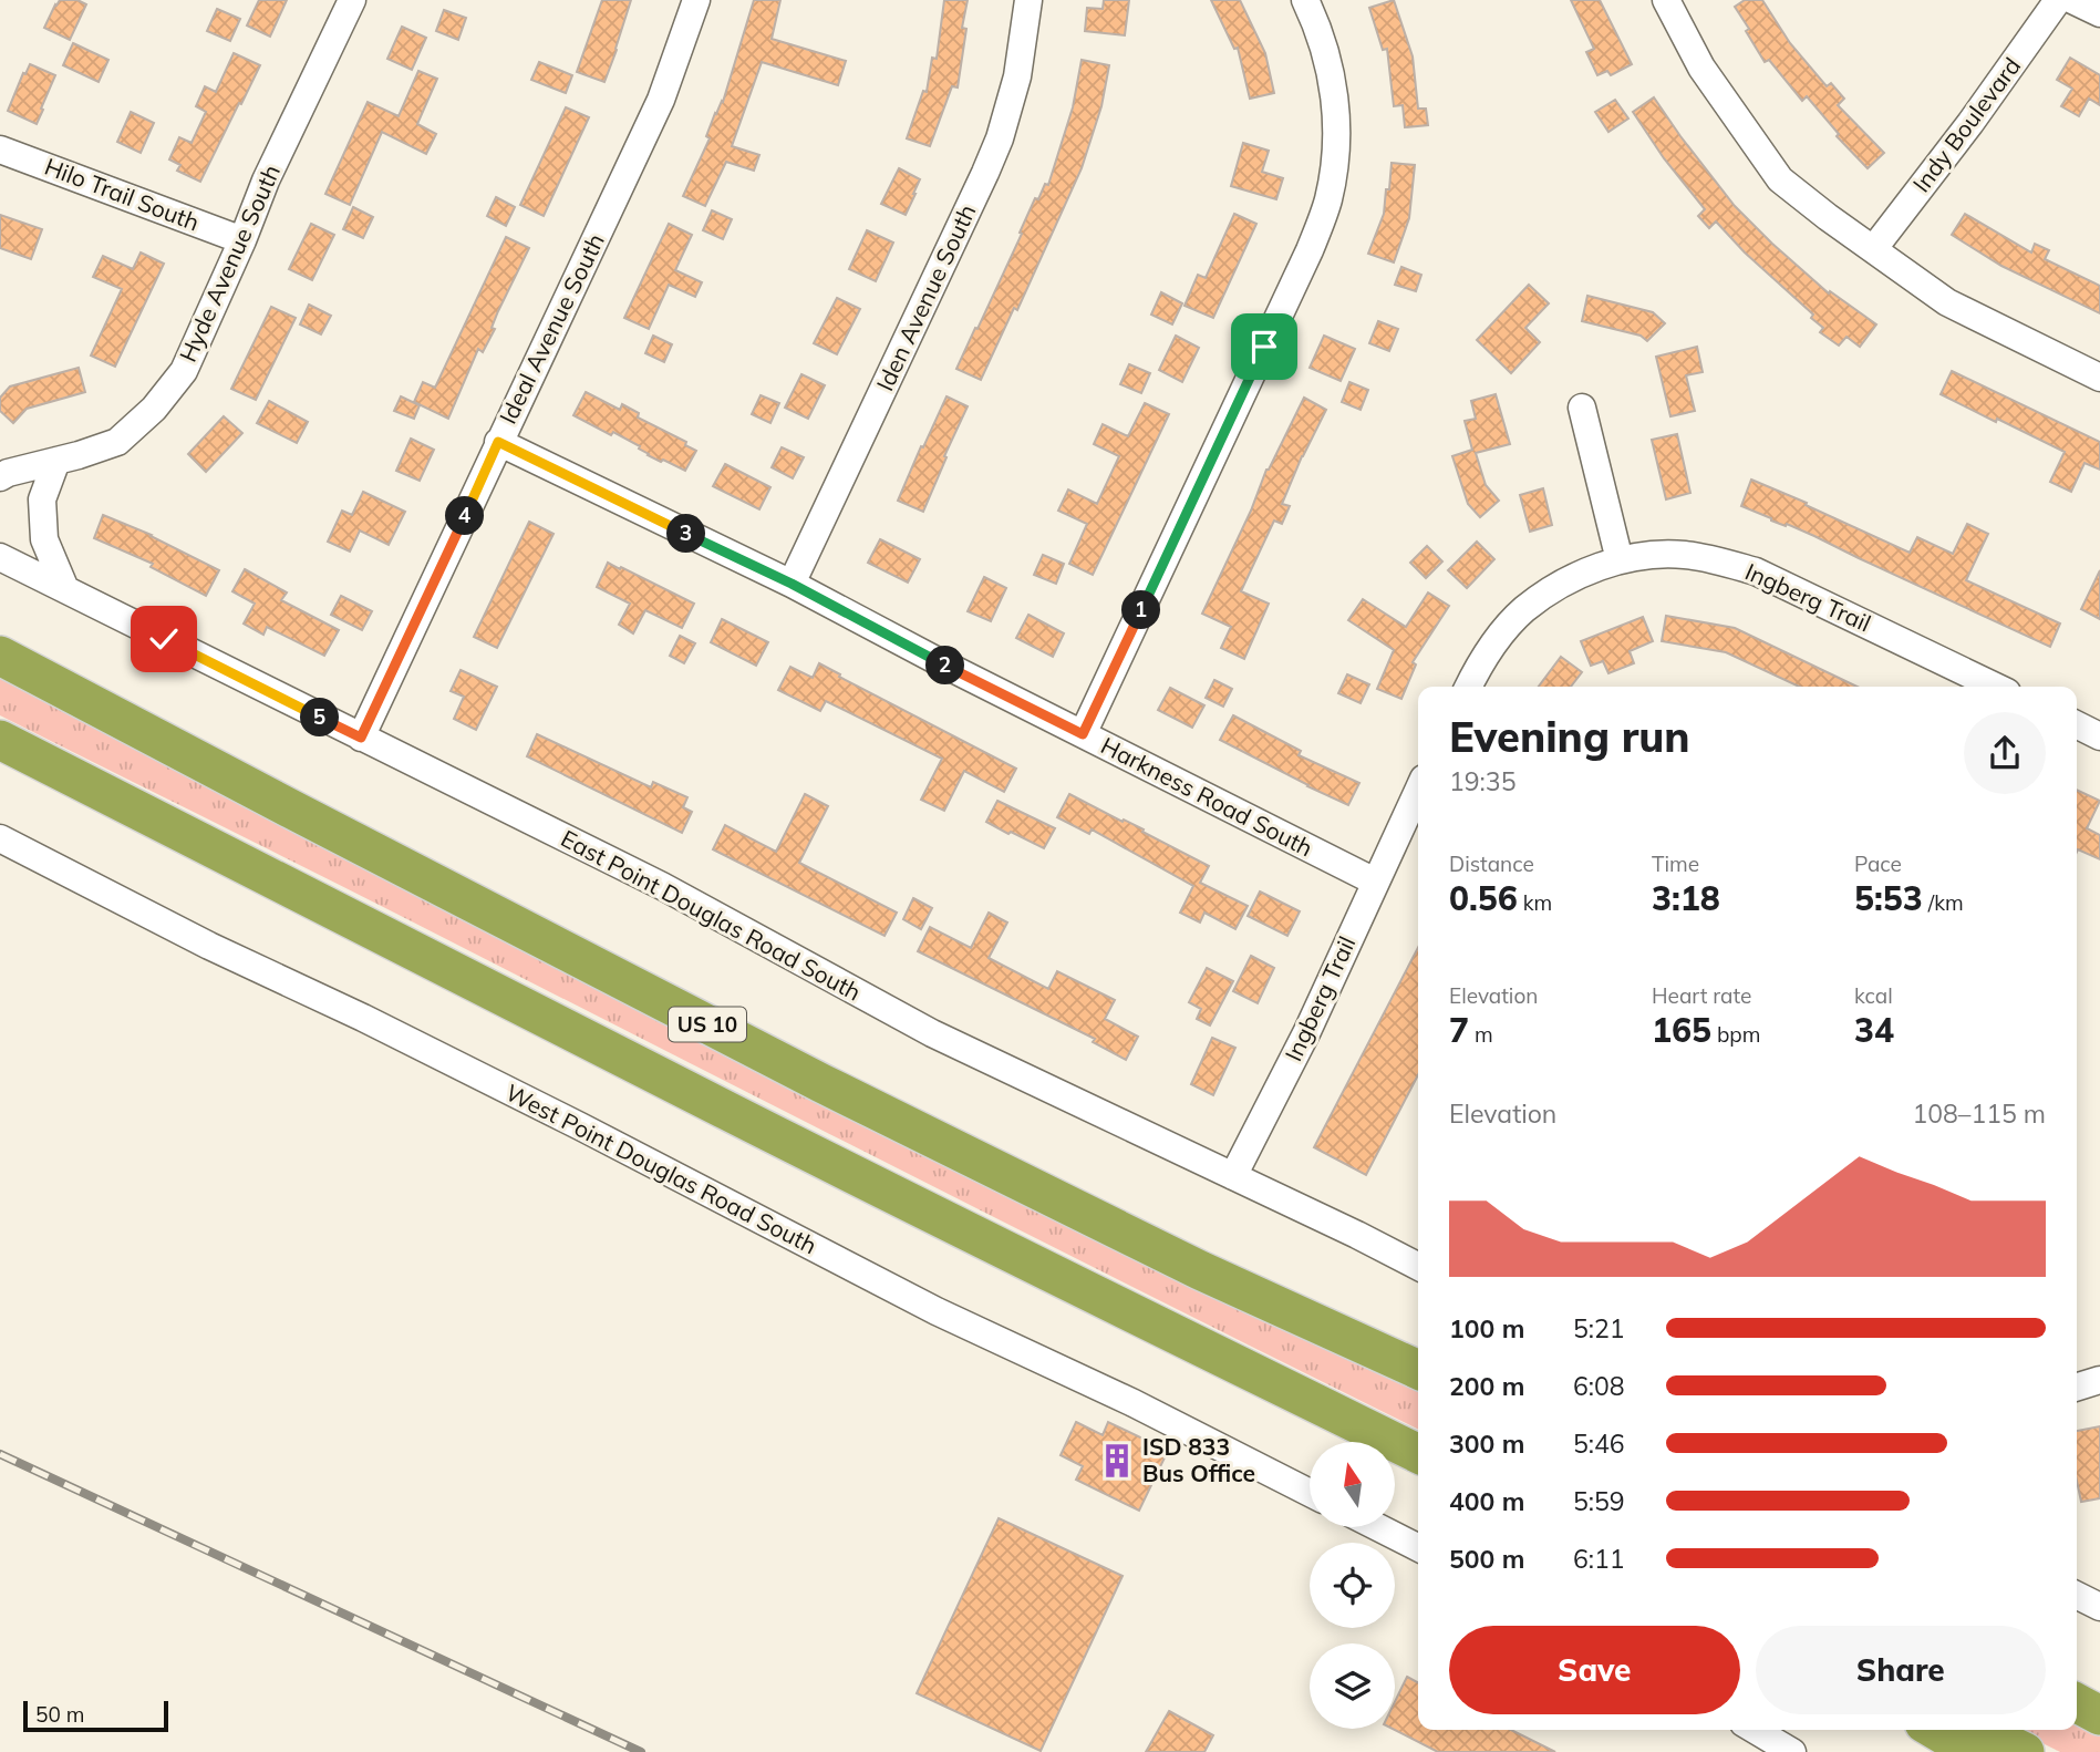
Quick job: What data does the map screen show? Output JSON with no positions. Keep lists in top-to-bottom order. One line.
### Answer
{"streets":{"highway":["US 10"],"street":["Indy Boulevard","Hilo Trail South","Hyde Avenue South","Iden Avenue South","Ideal Avenue South","Ingberg Trail","Harkness Road South","East Point Douglas Road South","West Point Douglas Road South"]},"crossings":[["Hilo Trail South","Hyde Avenue South"],["Iden Avenue South","Harkness Road South"],["Ideal Avenue South","Harkness Road South"],["Ideal Avenue South","East Point Douglas Road South"],["Ingberg Trail","Harkness Road South"],["Ingberg Trail","East Point Douglas Road South"]],"places":{"building":["ISD 833 Bus Office"]},"scale_bar":"50 m","north":"top","page":{"pins":["4","3","1","2","5"],"heading":["Evening run","19:35"],"stats":[["Distance","0.56 km"],["Time","3:18"],["Pace","5:53 /km"],["Elevation","7 m"],["Heart rate","165 bpm"],["kcal","34"]],"chart":["Elevation","108–115 m"],"list":[{"name":"100 m","note":"5:21"},{"name":"200 m","note":"6:08"},{"name":"300 m","note":"5:46"},{"name":"400 m","note":"5:59"},{"name":"500 m","note":"6:11"}],"buttons":["Save","Share"],"scale":"50 m"}}
